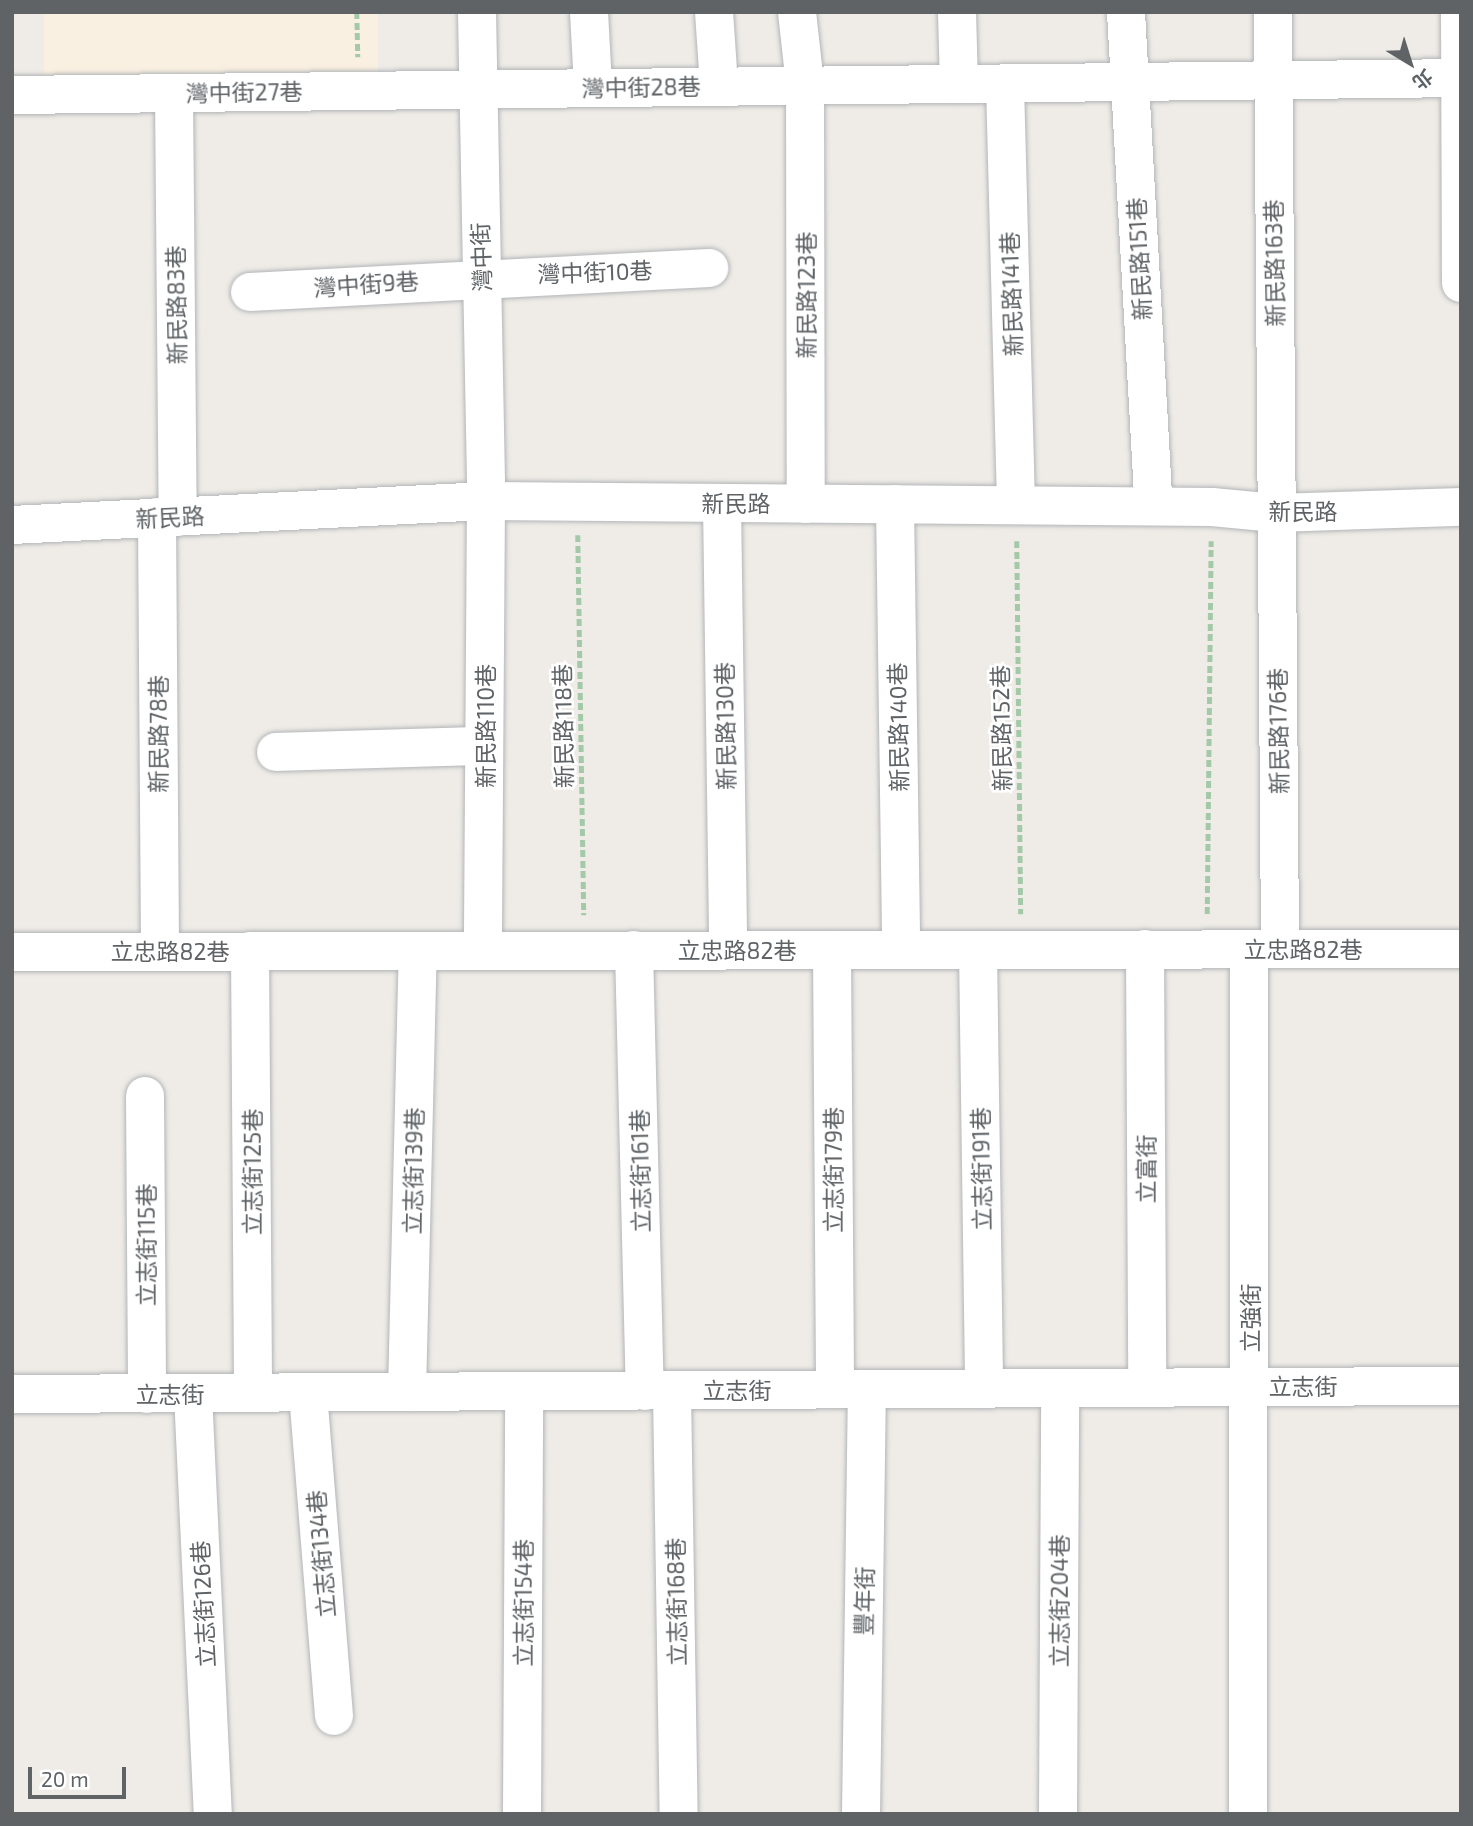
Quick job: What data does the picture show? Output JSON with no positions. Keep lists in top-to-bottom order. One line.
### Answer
{"streets":{"street":["灣中街28巷","灣中街27巷","灣中街","新民路151巷","新民路163巷","灣中街10巷","灣中街9巷","新民路141巷","新民路123巷","新民路83巷","新民路","新民路110巷","新民路130巷","新民路140巷","新民路176巷","新民路78巷","立忠路82巷","立志街191巷","立富街","立志街179巷","立志街139巷","立志街161巷","立志街125巷","立志街115巷","立強街","立志街","立志街134巷","豐年街","立志街204巷","立志街168巷","立志街154巷","立志街126巷"],"path":["新民路118巷","新民路152巷"]},"crossings":[["灣中街28巷","灣中街27巷"],["灣中街28巷","灣中街"],["灣中街28巷","新民路151巷"],["灣中街28巷","新民路163巷"],["灣中街28巷","新民路141巷"],["灣中街28巷","新民路123巷"],["灣中街27巷","灣中街"],["灣中街27巷","新民路83巷"],["灣中街","灣中街10巷"],["灣中街","灣中街9巷"],["灣中街","新民路"],["灣中街","新民路110巷"],["新民路151巷","新民路"],["新民路163巷","新民路"],["新民路163巷","新民路176巷"],["灣中街10巷","灣中街9巷"],["新民路141巷","新民路"],["新民路141巷","新民路152巷"],["新民路123巷","新民路"],["新民路83巷","新民路"],["新民路83巷","新民路78巷"],["新民路","新民路110巷"],["新民路","新民路118巷"],["新民路","新民路130巷"],["新民路","新民路140巷"],["新民路","新民路152巷"],["新民路","新民路176巷"],["新民路","新民路78巷"],["新民路110巷","立忠路82巷"],["新民路118巷","立忠路82巷"],["新民路130巷","立忠路82巷"],["新民路140巷","立忠路82巷"],["新民路152巷","立忠路82巷"],["新民路176巷","立忠路82巷"],["新民路176巷","立強街"],["新民路78巷","立忠路82巷"],["立忠路82巷","立志街191巷"],["立忠路82巷","立富街"],["立忠路82巷","立志街179巷"],["立忠路82巷","立志街139巷"],["立忠路82巷","立志街161巷"],["立忠路82巷","立志街125巷"],["立忠路82巷","立強街"],["立志街191巷","立志街"],["立富街","立志街"],["立志街179巷","立志街"],["立志街179巷","豐年街"],["立志街139巷","立志街"],["立志街161巷","立志街"],["立志街161巷","立志街168巷"],["立志街125巷","立志街"],["立志街115巷","立志街"],["立強街","立志街"],["立志街","立志街134巷"],["立志街","豐年街"],["立志街","立志街204巷"],["立志街","立志街168巷"],["立志街","立志街154巷"],["立志街","立志街126巷"]],"scale_bar":"20 m","north":"bottom right"}
